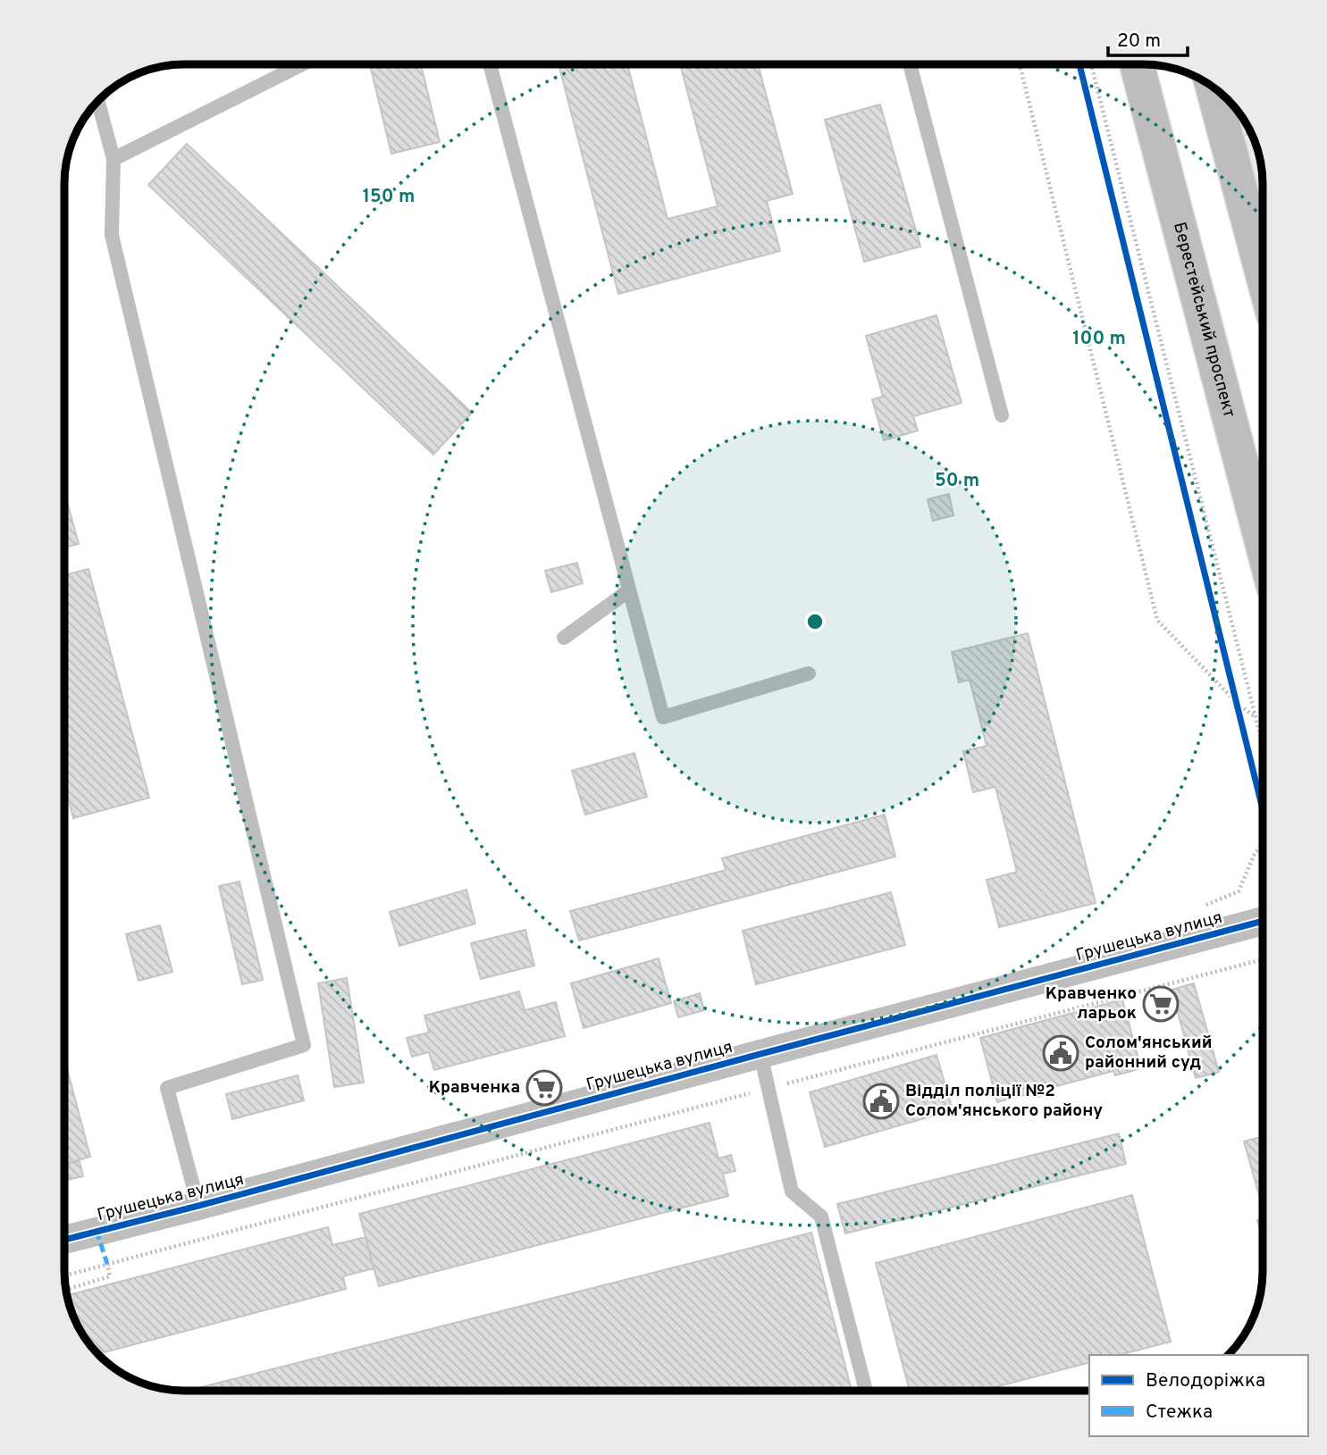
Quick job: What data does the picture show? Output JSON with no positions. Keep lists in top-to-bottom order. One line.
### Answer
{"streets":{"main road":["Берестейський проспект"],"street":["Грушецька вулиця"]},"places":{"supermarket":["Кравченко ларьок","Кравченка"],"public building":["Солом'янський районний суд","Відділ поліції №2 Солом'янського району"]},"legend":["Велодоріжка","Стежка"],"scale_bar":"20 m","rings":["150 m","100 m","50 m"]}
